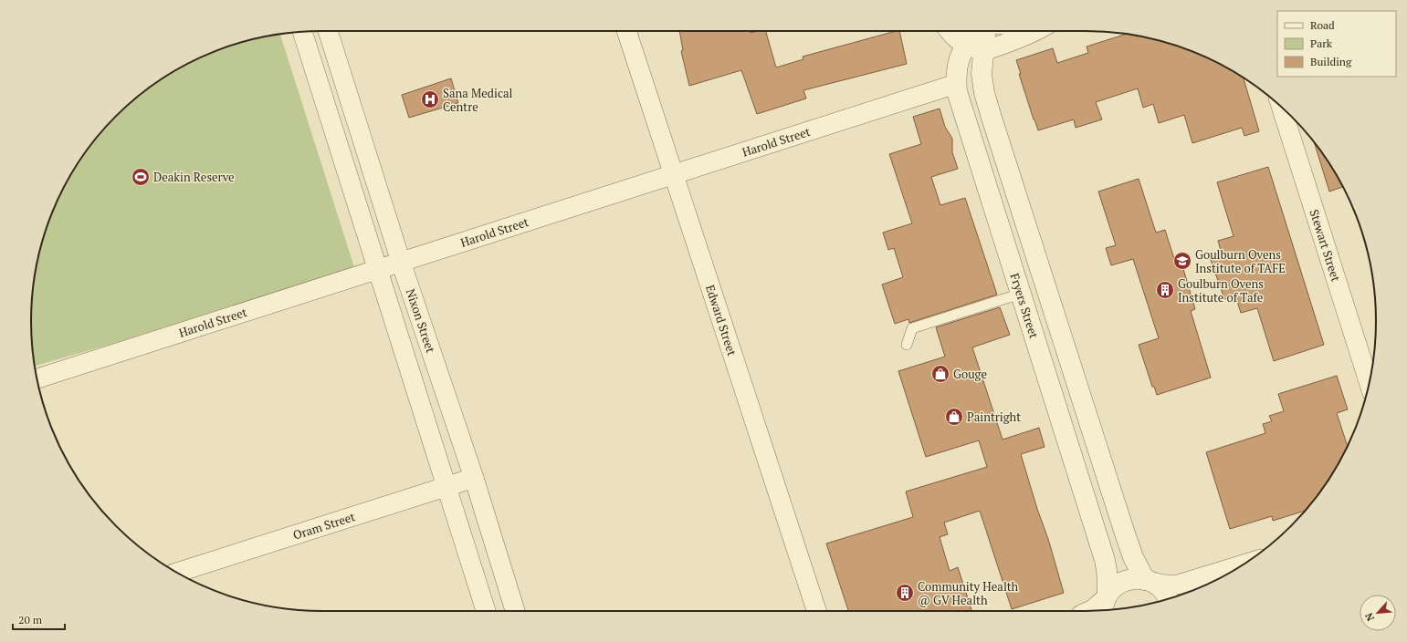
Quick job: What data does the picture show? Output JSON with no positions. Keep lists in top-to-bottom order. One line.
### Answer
{"streets":{"street":["Harold Street","Stewart Street","Fryers Street","Edward Street","Nixon Street","Oram Street"]},"crossings":[["Harold Street","Fryers Street"],["Harold Street","Edward Street"],["Harold Street","Nixon Street"],["Nixon Street","Oram Street"]],"places":{"hospital":["Sana Medical Centre"],"sports":["Deakin Reserve"],"school or university":["Goulburn Ovens Institute of TAFE"],"building":["Goulburn Ovens Institute of Tafe","Community Health @ GV Health"],"shop":["Gouge","Paintright"]},"legend":["Road","Park","Building"],"scale_bar":"20 m","north":"bottom left"}
